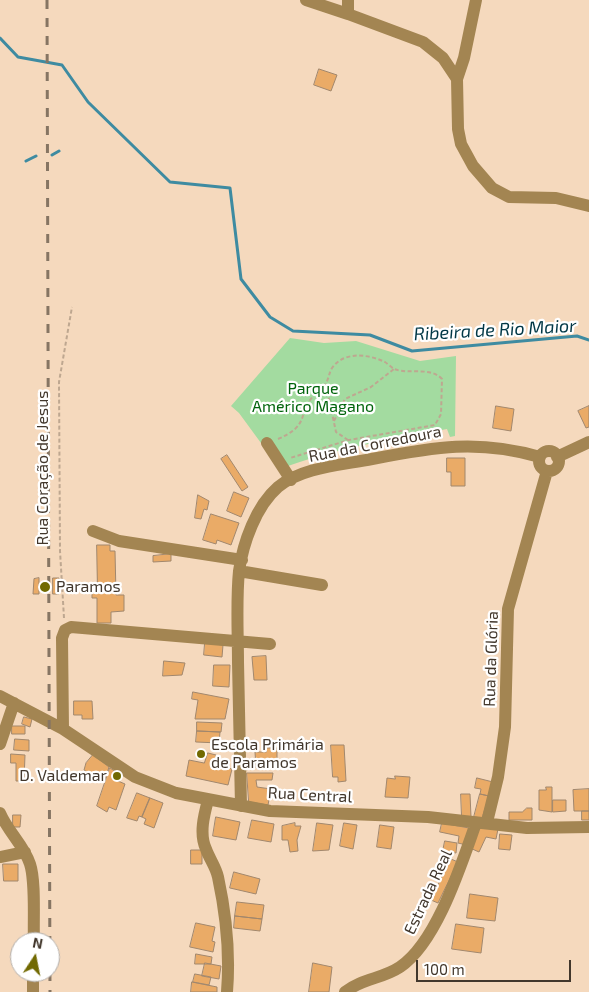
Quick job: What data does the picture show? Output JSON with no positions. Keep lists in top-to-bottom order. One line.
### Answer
{"streets":{"street":["Rua da Corredoura","Rua da Glória","Rua Central","Estrada Real"],"path":["Rua Coração de Jesus"]},"crossings":[["Rua da Corredoura","Rua da Glória"],["Rua da Corredoura","Rua Central"],["Rua da Glória","Rua Central"],["Rua da Glória","Estrada Real"],["Rua Central","Estrada Real"]],"water":["Ribeira de Rio Maior"],"parks":["Parque Américo Magano"],"places":["Paramos","Escola Primária de Paramos","D. Valdemar"],"scale_bar":"100 m","north":"top"}
